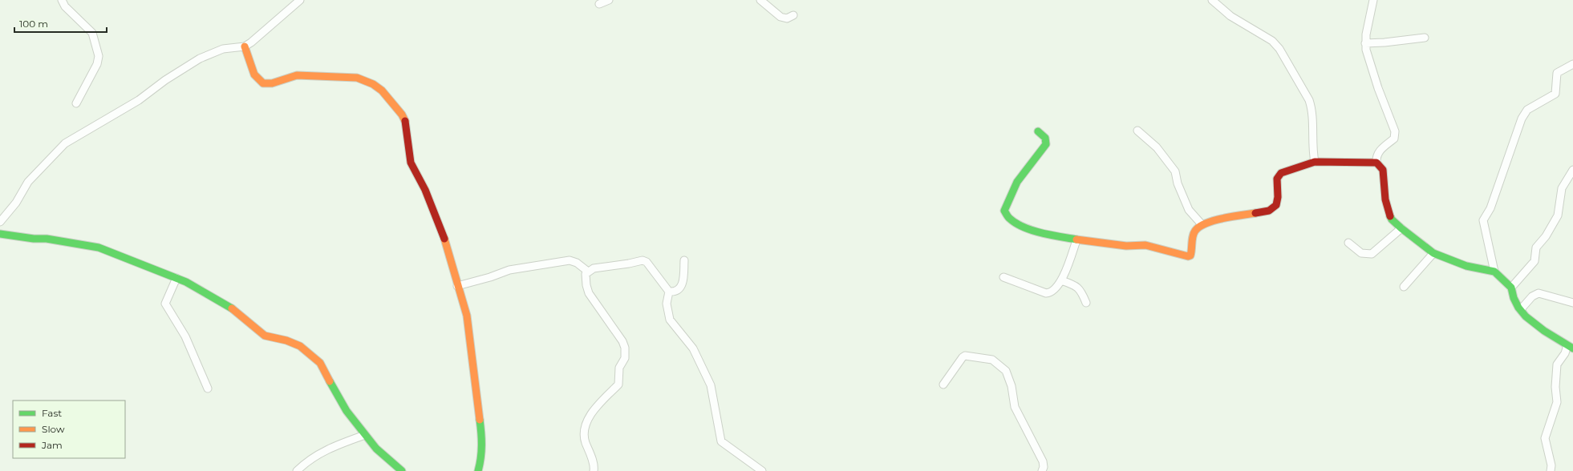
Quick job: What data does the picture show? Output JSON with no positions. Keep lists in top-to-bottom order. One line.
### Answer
{"legend":["Fast","Slow","Jam"],"scale_bar":"100 m"}
